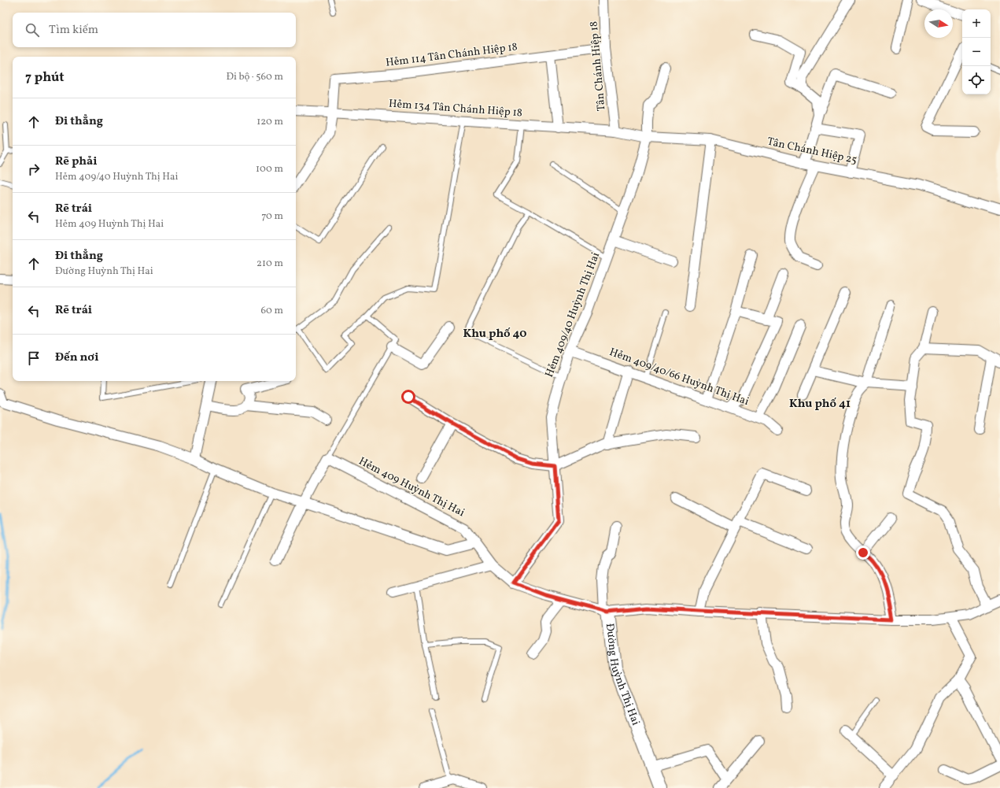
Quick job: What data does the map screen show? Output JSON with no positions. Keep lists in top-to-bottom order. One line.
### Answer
{"streets":{"street":["Hẻm 114 Tân Chánh Hiệp 18","Tân Chánh Hiệp 18","Hẻm 134 Tân Chánh Hiệp 18","Tân Chánh Hiệp 25","Hẻm 409/40 Huỳnh Thị Hai","Hẻm 409/40/66 Huỳnh Thị Hai","Hẻm 409 Huỳnh Thị Hai","Đường Huỳnh Thị Hai"]},"crossings":[["Hẻm 114 Tân Chánh Hiệp 18","Tân Chánh Hiệp 18"],["Hẻm 114 Tân Chánh Hiệp 18","Hẻm 134 Tân Chánh Hiệp 18"],["Tân Chánh Hiệp 18","Hẻm 134 Tân Chánh Hiệp 18"],["Tân Chánh Hiệp 18","Tân Chánh Hiệp 25"],["Hẻm 134 Tân Chánh Hiệp 18","Tân Chánh Hiệp 25"],["Tân Chánh Hiệp 25","Hẻm 409/40 Huỳnh Thị Hai"],["Hẻm 409/40 Huỳnh Thị Hai","Hẻm 409/40/66 Huỳnh Thị Hai"],["Hẻm 409/40 Huỳnh Thị Hai","Hẻm 409 Huỳnh Thị Hai"],["Hẻm 409 Huỳnh Thị Hai","Đường Huỳnh Thị Hai"]],"districts":["Khu phố 40","Khu phố 41"],"north":"right","page":{"map_buttons":["+","−"],"search":"Tìm kiếm","heading":["7 phút","Đi bộ · 560 m"],"list":[["Đi thẳng","120 m"],["Rẽ phải","Hẻm 409/40 Huỳnh Thị Hai","100 m"],["Rẽ trái","Hẻm 409 Huỳnh Thị Hai","70 m"],["Đi thẳng","Đường Huỳnh Thị Hai","210 m"],["Rẽ trái","60 m"],"Đến nơi"]}}
